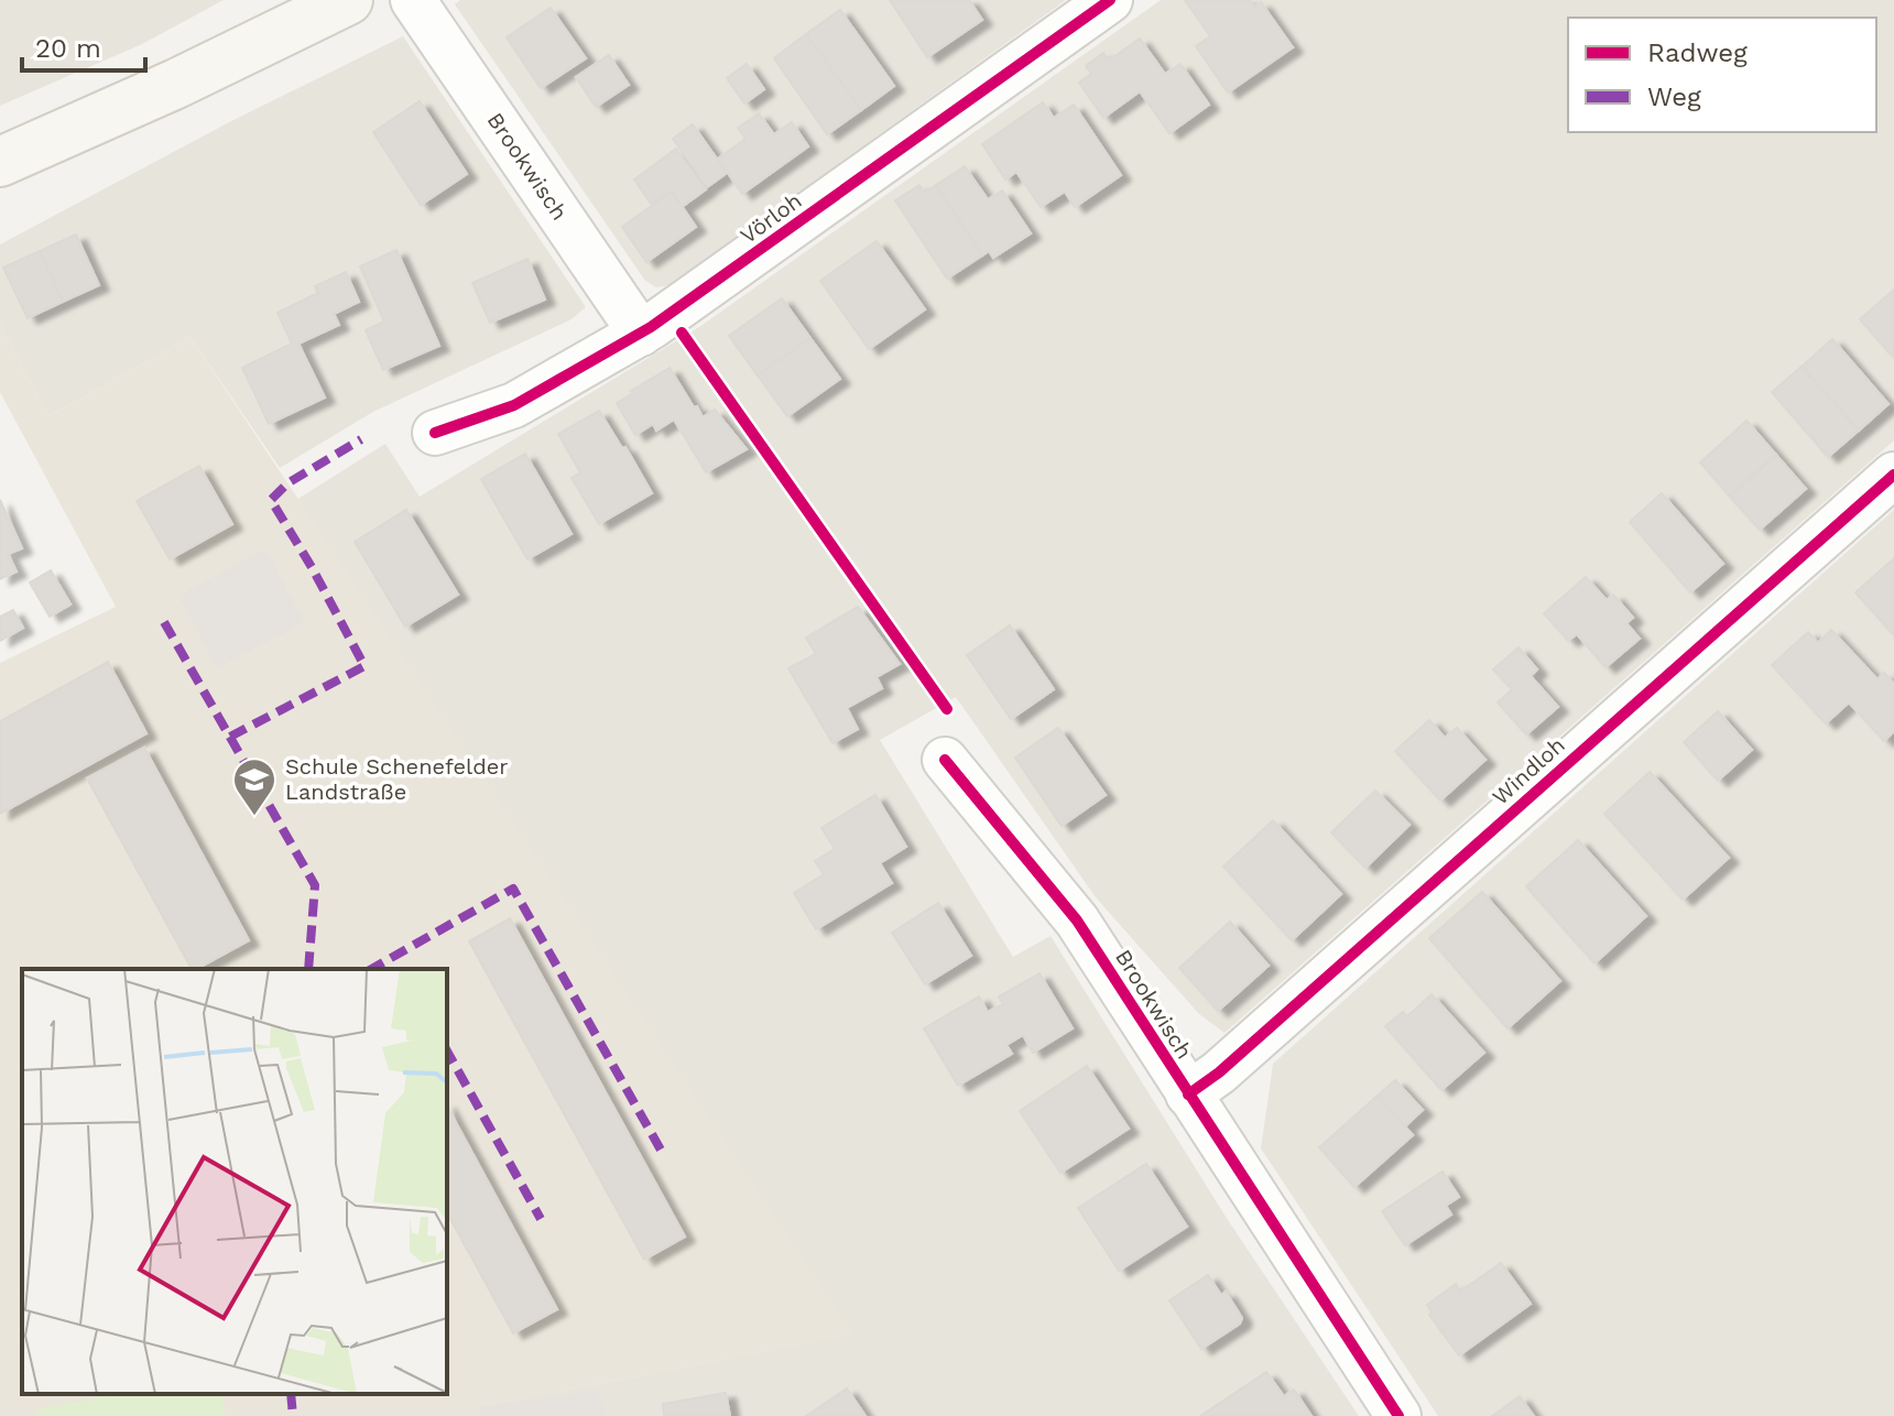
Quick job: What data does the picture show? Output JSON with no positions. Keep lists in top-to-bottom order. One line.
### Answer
{"streets":{"street":["Brookwisch","Vörloh","Windloh"]},"crossings":[["Brookwisch","Vörloh"],["Brookwisch","Windloh"]],"places":{"school or university":["Schule Schenefelder Landstraße"]},"legend":["Radweg","Weg"],"scale_bar":"20 m"}
